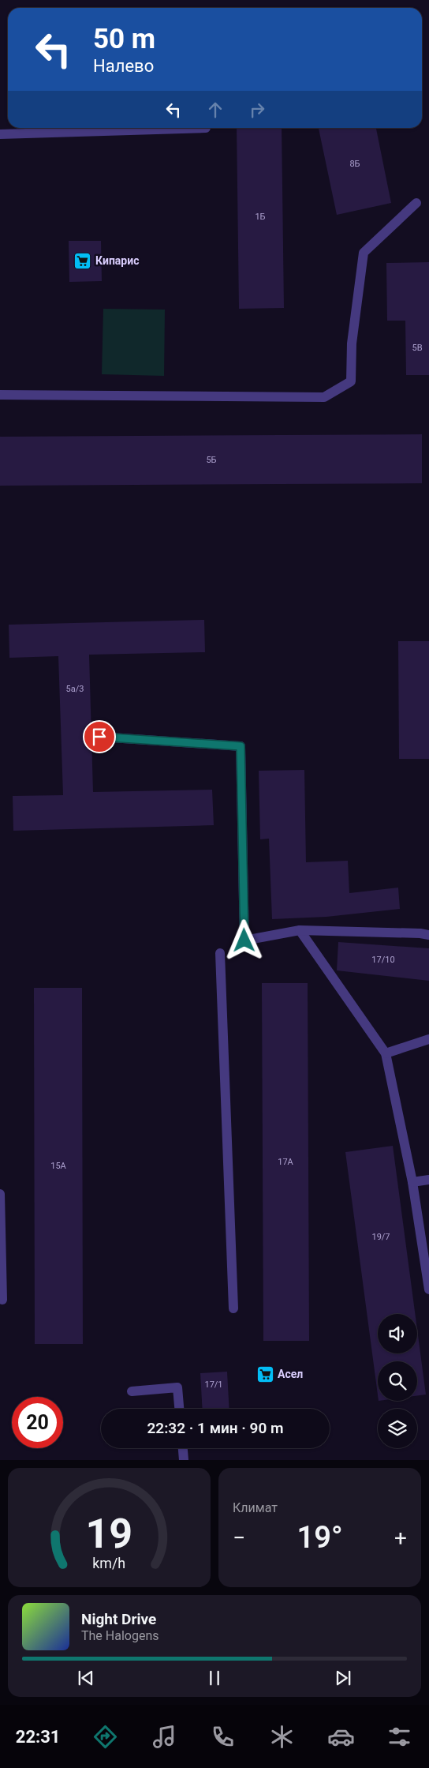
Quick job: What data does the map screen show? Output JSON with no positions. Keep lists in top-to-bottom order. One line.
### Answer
{"places":{"supermarket":["Кипарис","Асел"]},"house_numbers":["8Б","1Б","5В","5Б","5а/3","17/10","17А","15А","19/7","17/1"],"page":{"turn":["50 m","Налево"],"limit":"20","trip":"22:32 · 1 мин · 90 m","tile":"Климат","heat":["−","19°","+"],"song":["Night Drive","The Halogens"],"tabs":"22:31","gauge":["19","km/h"]}}
